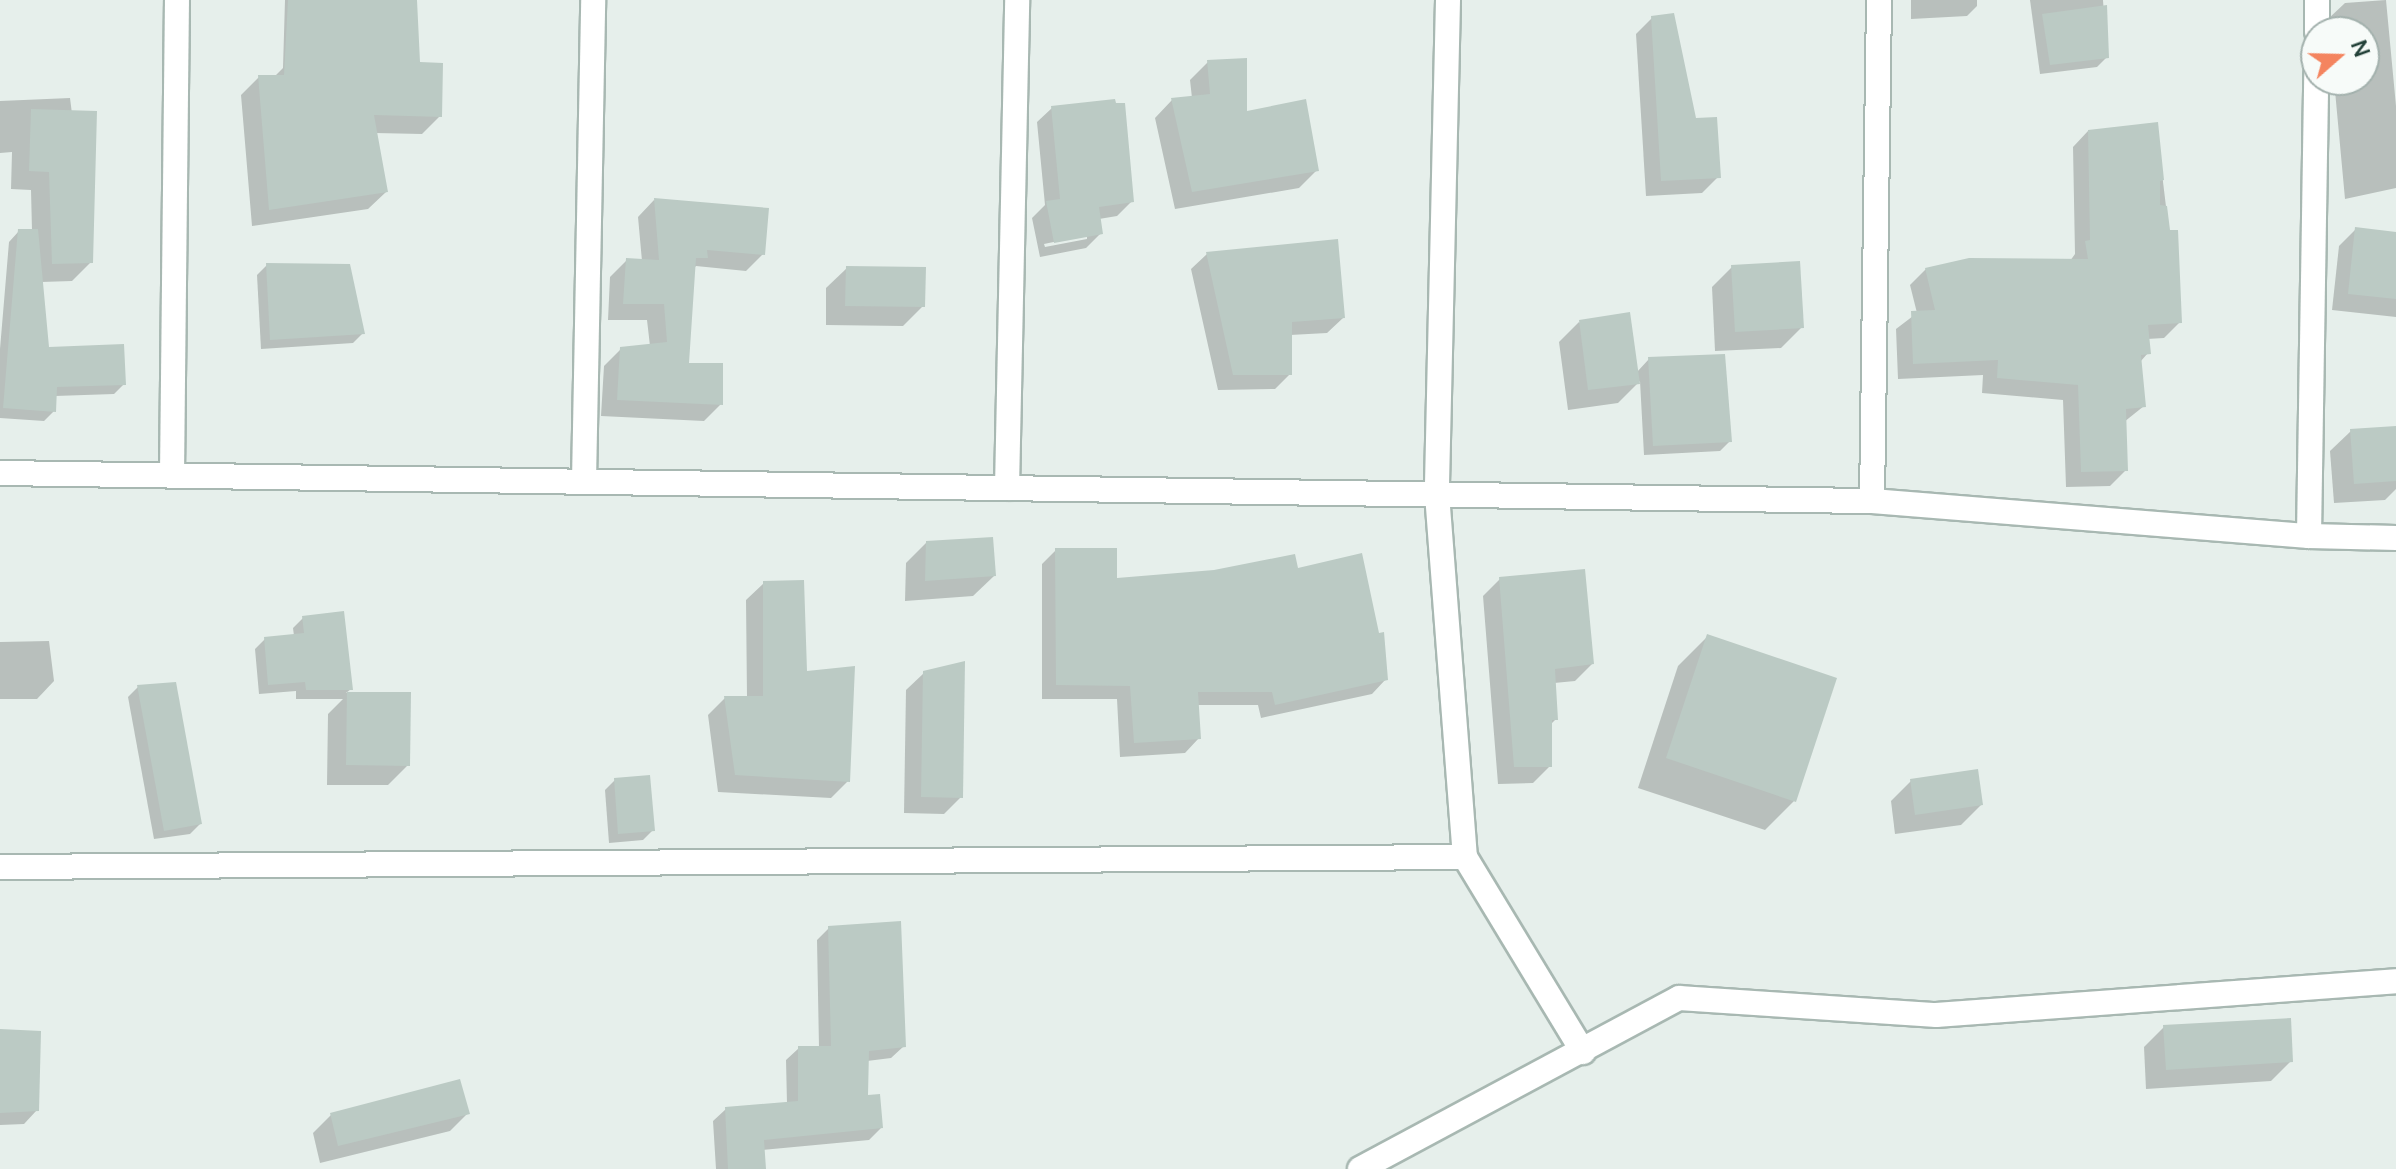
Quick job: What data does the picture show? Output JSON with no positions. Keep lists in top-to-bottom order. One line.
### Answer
{"north":"right"}
